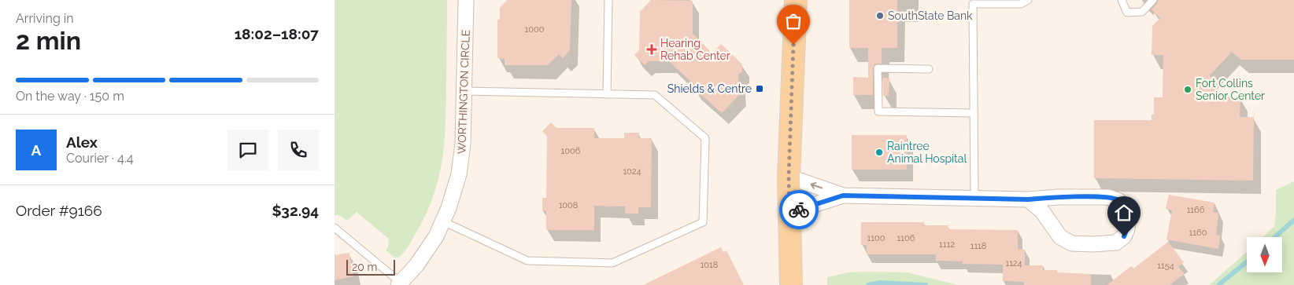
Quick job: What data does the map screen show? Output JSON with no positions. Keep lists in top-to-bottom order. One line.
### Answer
{"streets":{"street":["WORTHINGTON CIRCLE"]},"places":{"other":["SouthState Bank","Fort Collins Senior Center","Raintree Animal Hospital"],"health":["Hearing Rehab Center"],"transit":["Shields & Centre"]},"house_numbers":["1000","1006","1024","1008","1166","1160","1100","1106","1112","1118","1124","1018","1154"],"scale_bar":"20 m","north":"bottom","page":{"heading":["2 min","Arriving in","18:02–18:07"],"panel":["Alex","Courier · 4.4","Order #9166","$32.94"],"bar":"On the way · 150 m","round":"A","scale":"20 m"}}
